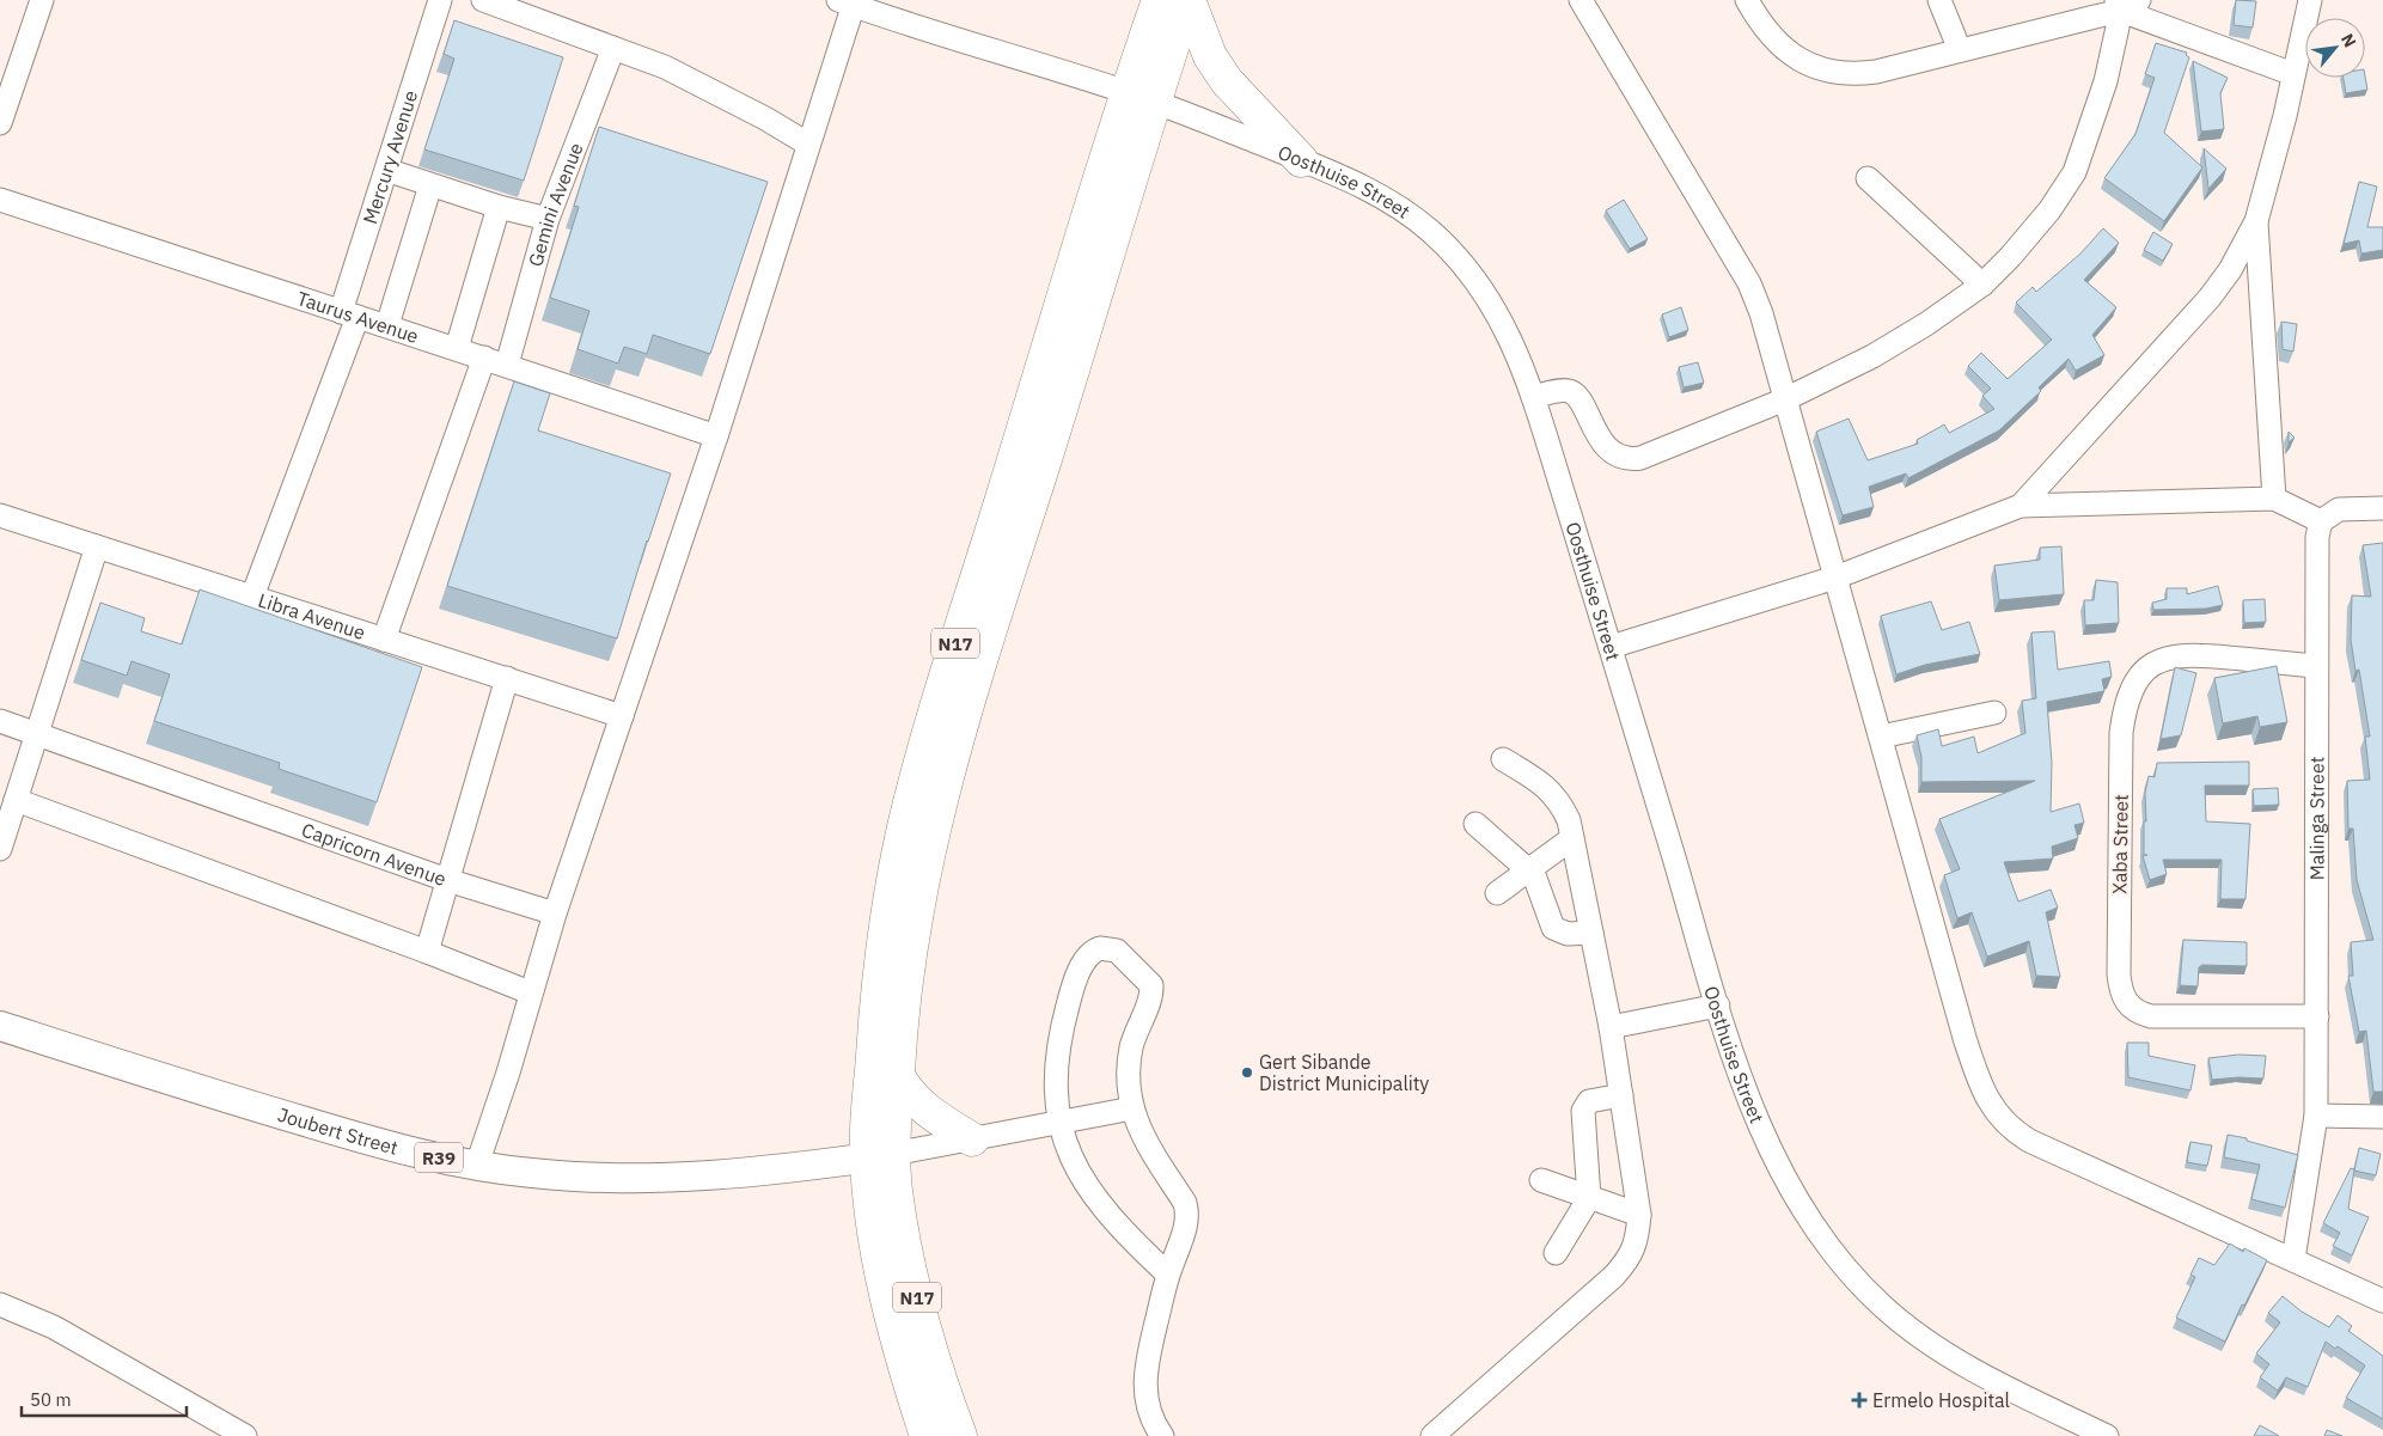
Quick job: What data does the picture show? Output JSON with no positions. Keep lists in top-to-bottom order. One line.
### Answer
{"streets":{"highway":["N17"],"main road":["Joubert Street","R39"],"street":["Mercury Avenue","Oosthuise Street","Gemini Avenue","Taurus Avenue","Libra Avenue","Malinga Street","Xaba Street","Capricorn Avenue"]},"crossings":[["Mercury Avenue","Taurus Avenue"],["Mercury Avenue","Libra Avenue"],["Oosthuise Street","N17"],["Gemini Avenue","Taurus Avenue"],["N17","Joubert Street"],["Malinga Street","Xaba Street"]],"places":{"other":["Gert Sibande District Municipality"],"health":["Ermelo Hospital"]},"scale_bar":"50 m","north":"top right"}
